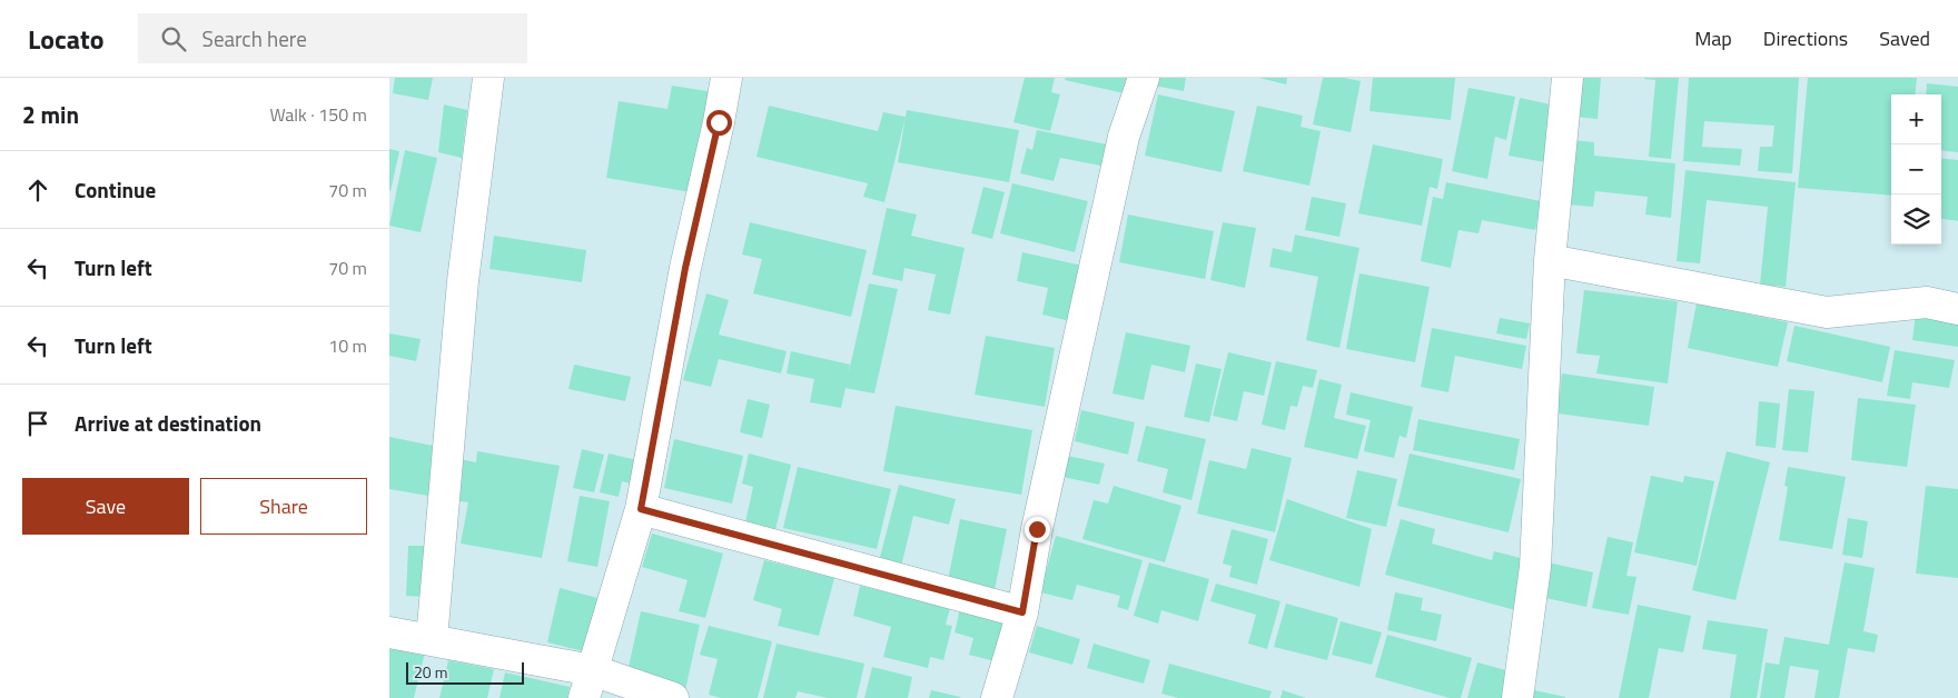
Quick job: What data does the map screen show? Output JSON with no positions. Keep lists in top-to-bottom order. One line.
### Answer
{"scale_bar":"20 m","page":{"header":"Locato","search":"Search here","nav":["Map","Directions","Saved"],"heading":["2 min","Walk · 150 m"],"map_buttons":["+","−"],"list":[["Continue","70 m"],["Turn left","70 m"],["Turn left","10 m"],"Arrive at destination"],"buttons":["Save","Share"],"scale":"20 m"}}
